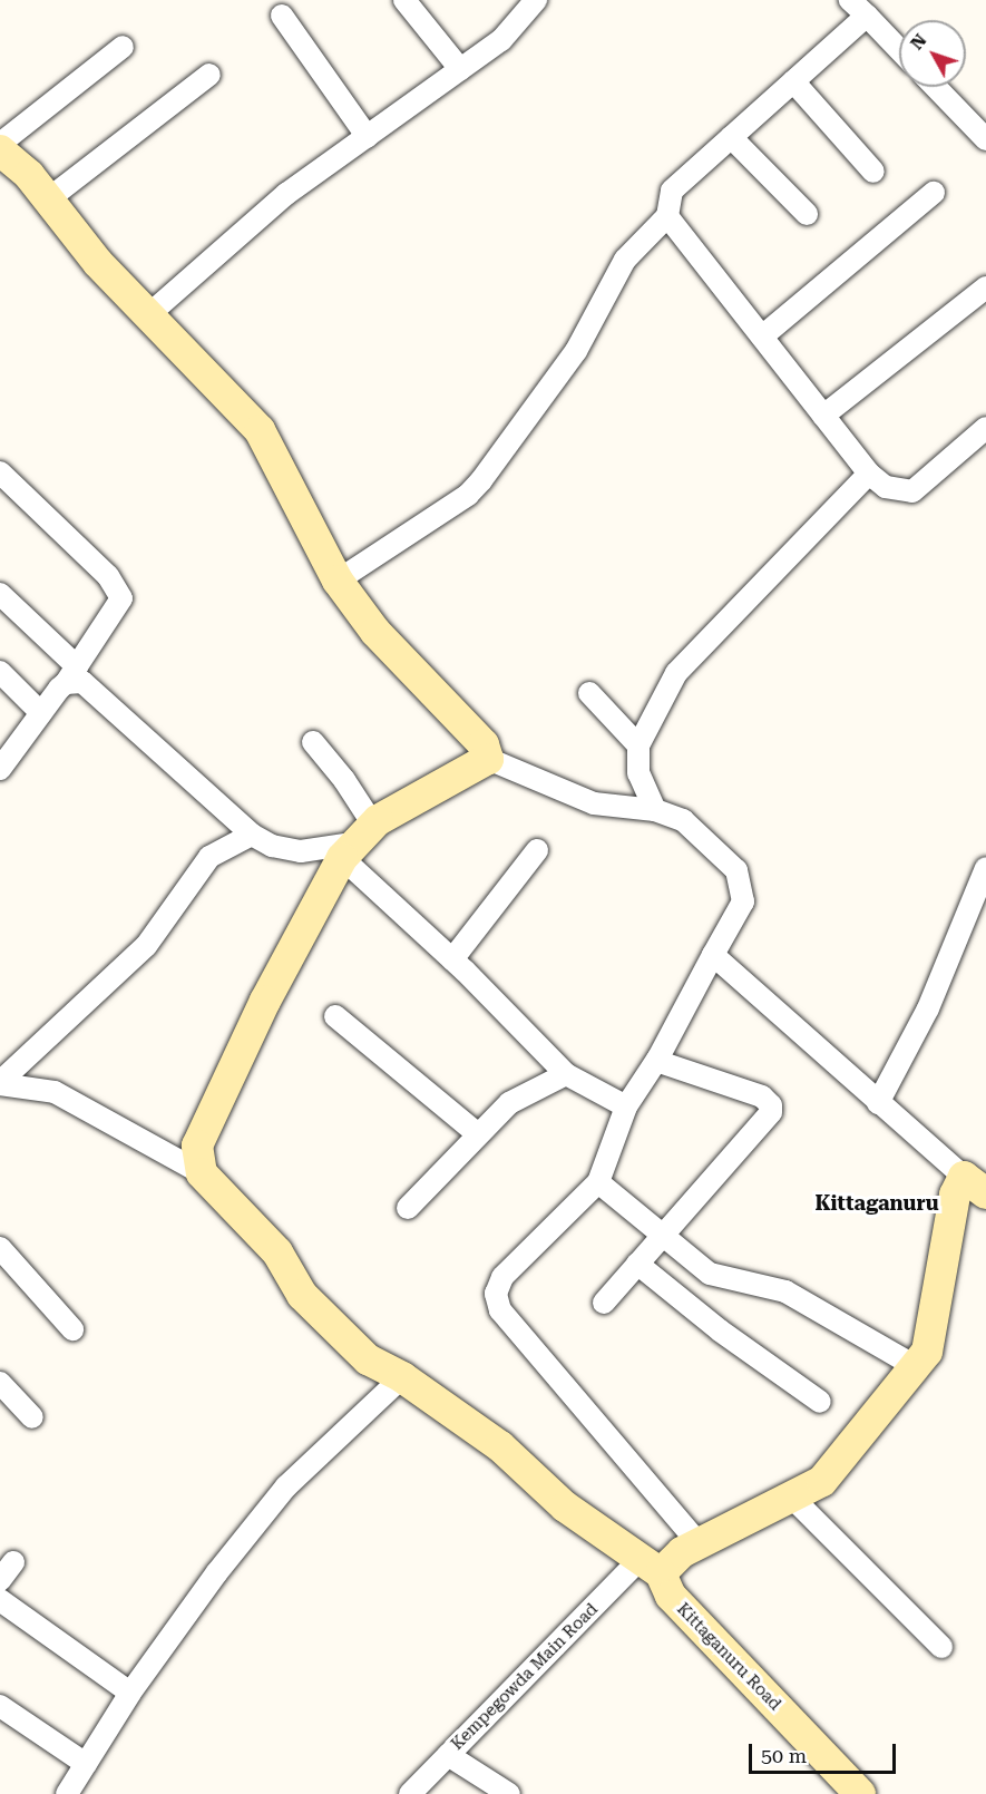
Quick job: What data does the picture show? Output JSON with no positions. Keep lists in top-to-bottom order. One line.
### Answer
{"streets":{"street":["Kittaganuru Road","Kempegowda Main Road"]},"crossings":[["Kittaganuru Road","Kempegowda Main Road"]],"districts":["Kittaganuru"],"scale_bar":"50 m","north":"top left"}
